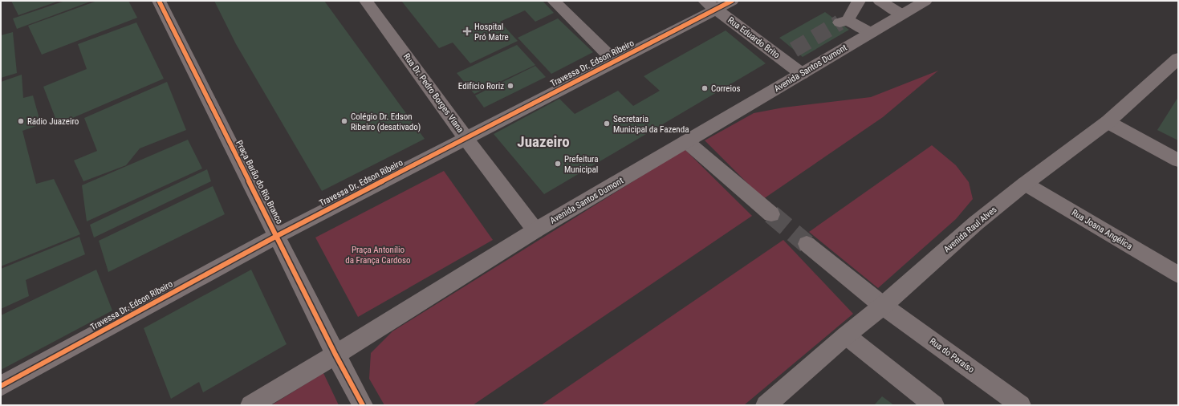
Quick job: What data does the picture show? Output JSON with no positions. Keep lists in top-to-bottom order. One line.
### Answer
{"streets":{"street":["Rua Eduardo Brito","Travessa Dr. Edson Ribeiro","Avenida Santos Dumont","Rua Dr. Pedro Borges Viana","Praça Barão do Rio Branco","Avenida Raul Alves","Rua Joana Angélica","Rua do Paraíso"]},"crossings":[["Rua Eduardo Brito","Travessa Dr. Edson Ribeiro"],["Rua Eduardo Brito","Avenida Santos Dumont"],["Travessa Dr. Edson Ribeiro","Rua Dr. Pedro Borges Viana"],["Travessa Dr. Edson Ribeiro","Praça Barão do Rio Branco"],["Avenida Santos Dumont","Rua Dr. Pedro Borges Viana"],["Avenida Santos Dumont","Praça Barão do Rio Branco"],["Avenida Raul Alves","Rua Joana Angélica"],["Avenida Raul Alves","Rua do Paraíso"]],"districts":["Juazeiro"],"parks":["Praça Antonílio da França Cardoso"],"places":{"health":["Hospital Pró Matre"],"other":["Edifício Roriz","Correios","Rádio Juazeiro","Colégio Dr. Edson Ribeiro (desativado)","Secretaria Municipal da Fazenda","Prefeitura Municipal"]}}
